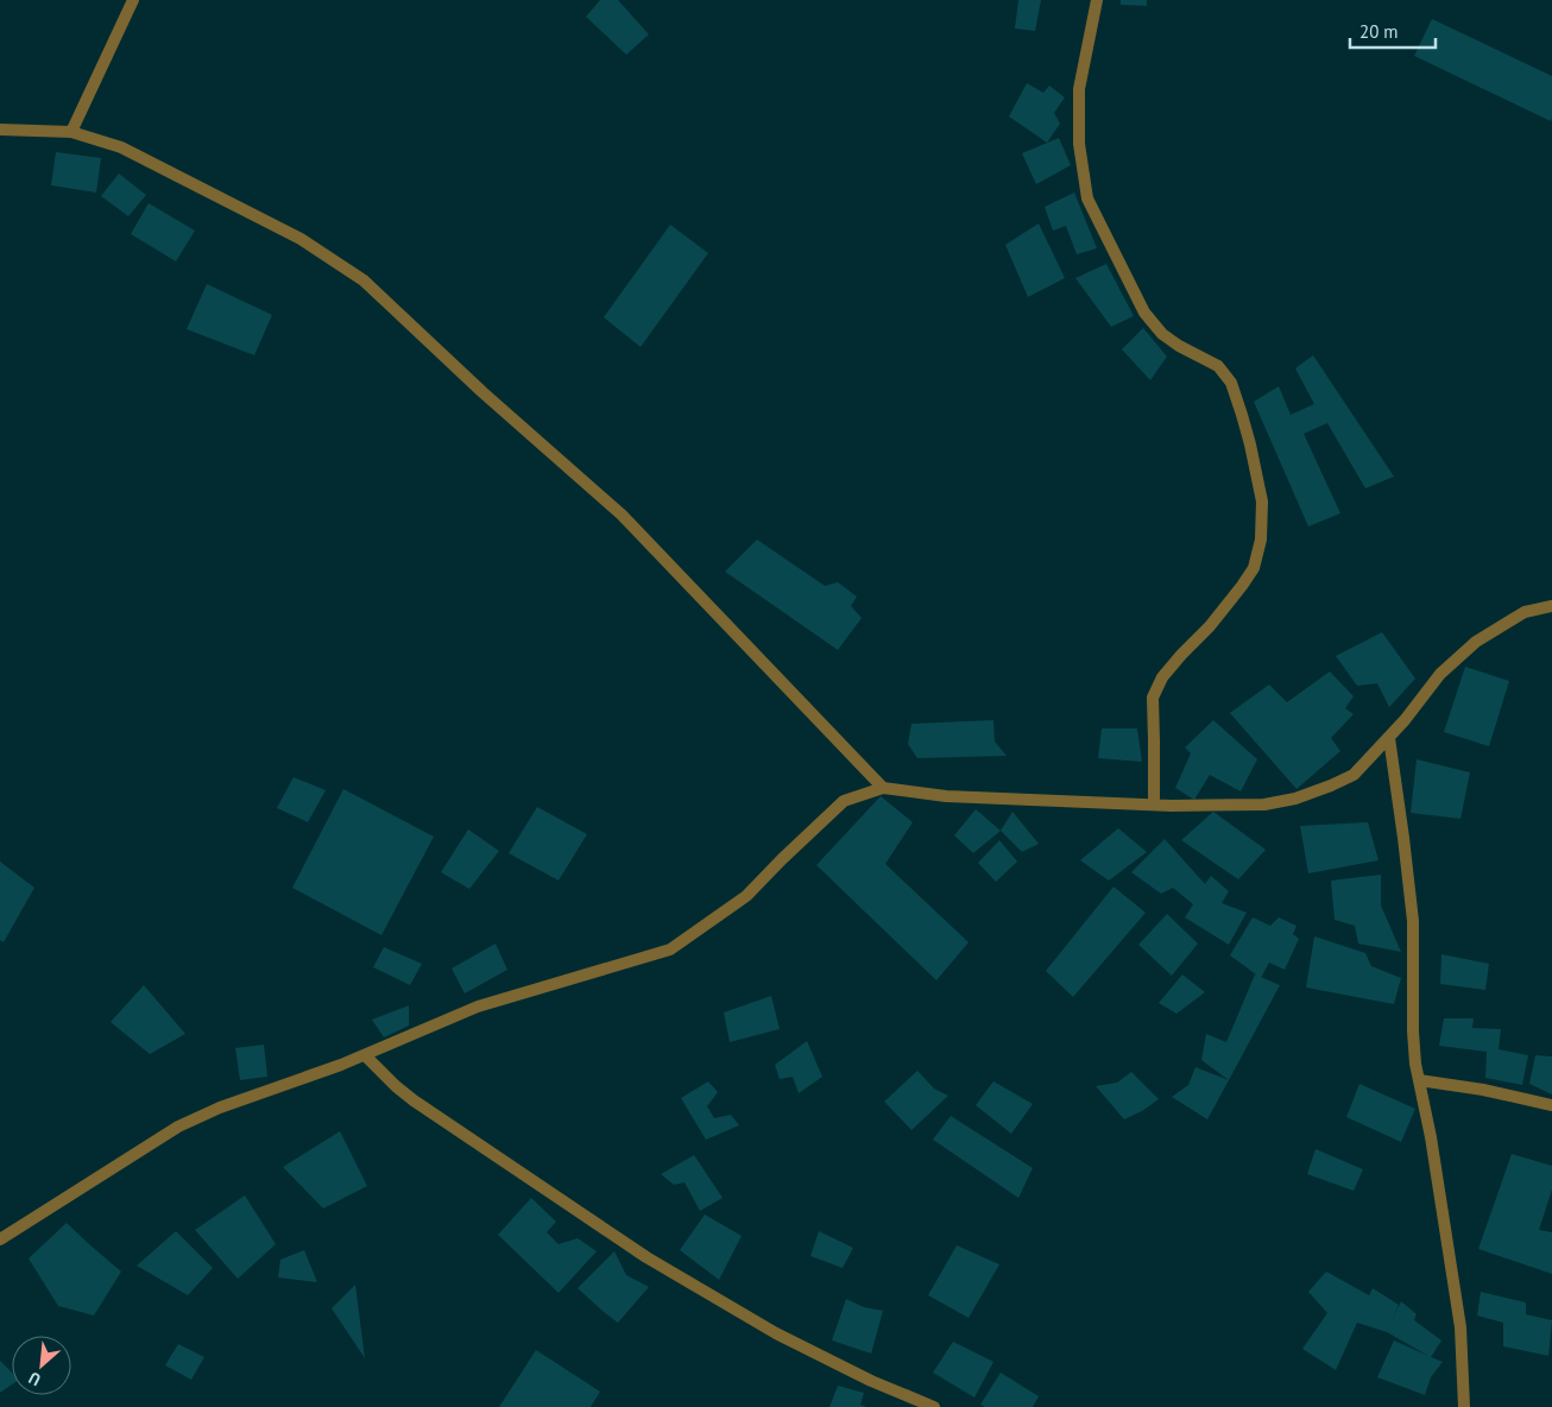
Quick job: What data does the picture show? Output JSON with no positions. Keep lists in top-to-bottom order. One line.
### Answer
{"scale_bar":"20 m","north":"bottom left"}
